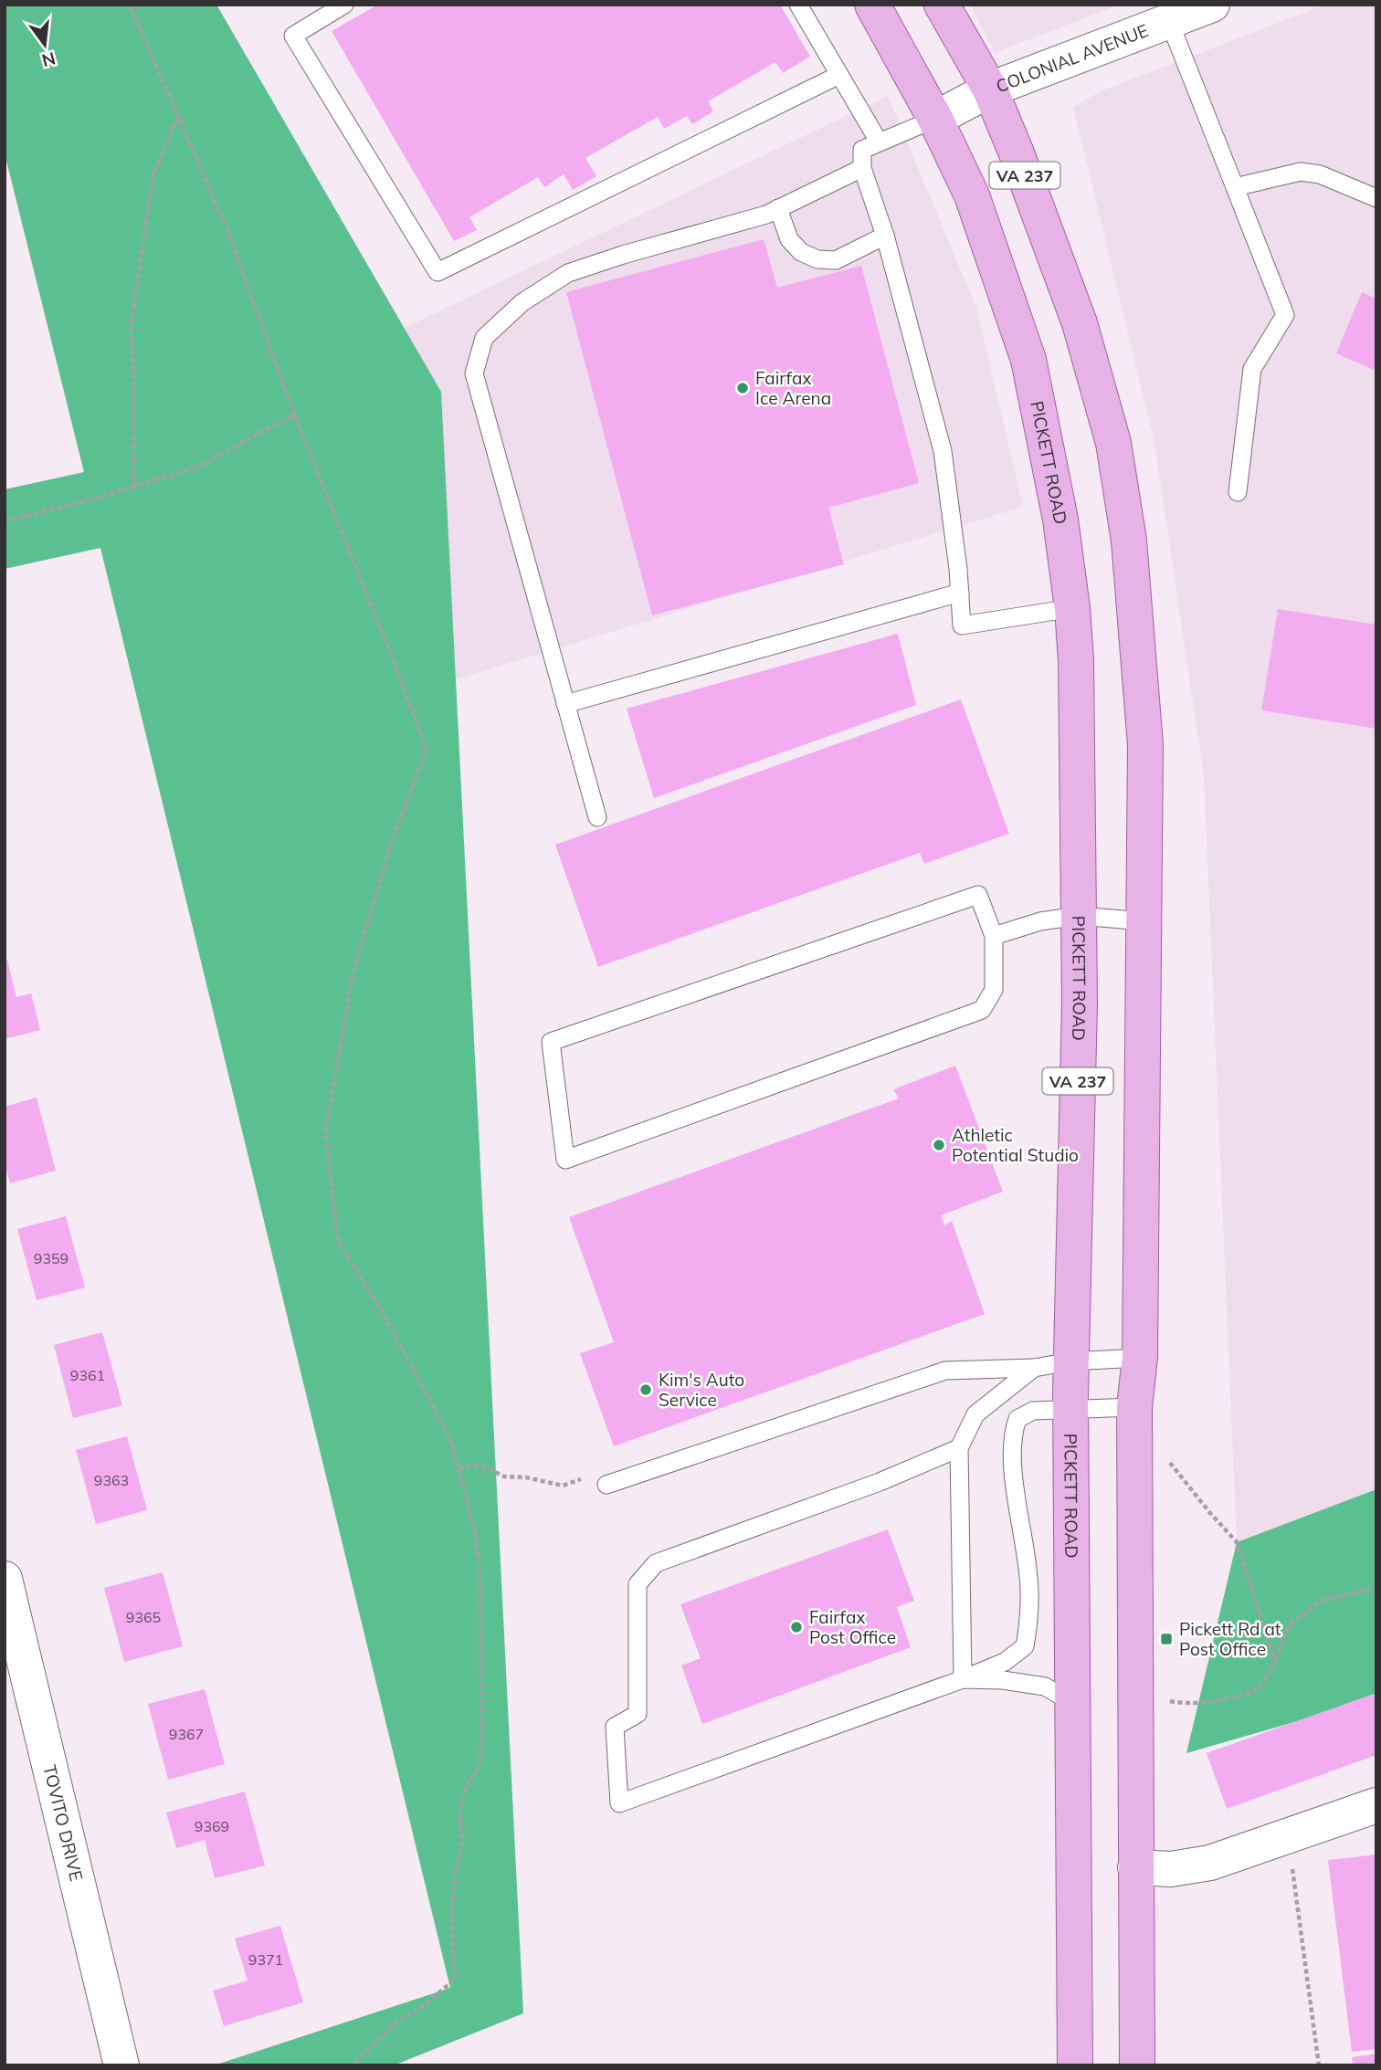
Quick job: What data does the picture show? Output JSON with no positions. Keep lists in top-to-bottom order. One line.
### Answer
{"streets":{"main road":["VA 237","PICKETT ROAD"],"street":["COLONIAL AVENUE","TOVITO DRIVE"]},"crossings":[["COLONIAL AVENUE","VA 237"],["COLONIAL AVENUE","PICKETT ROAD"]],"places":{"other":["Fairfax Ice Arena","Athletic Potential Studio","Kim's Auto Service","Fairfax Post Office"],"transit":["Pickett Rd at Post Office"]},"house_numbers":["9359","9361","9363","9365","9367","9369","9371"],"north":"bottom"}
